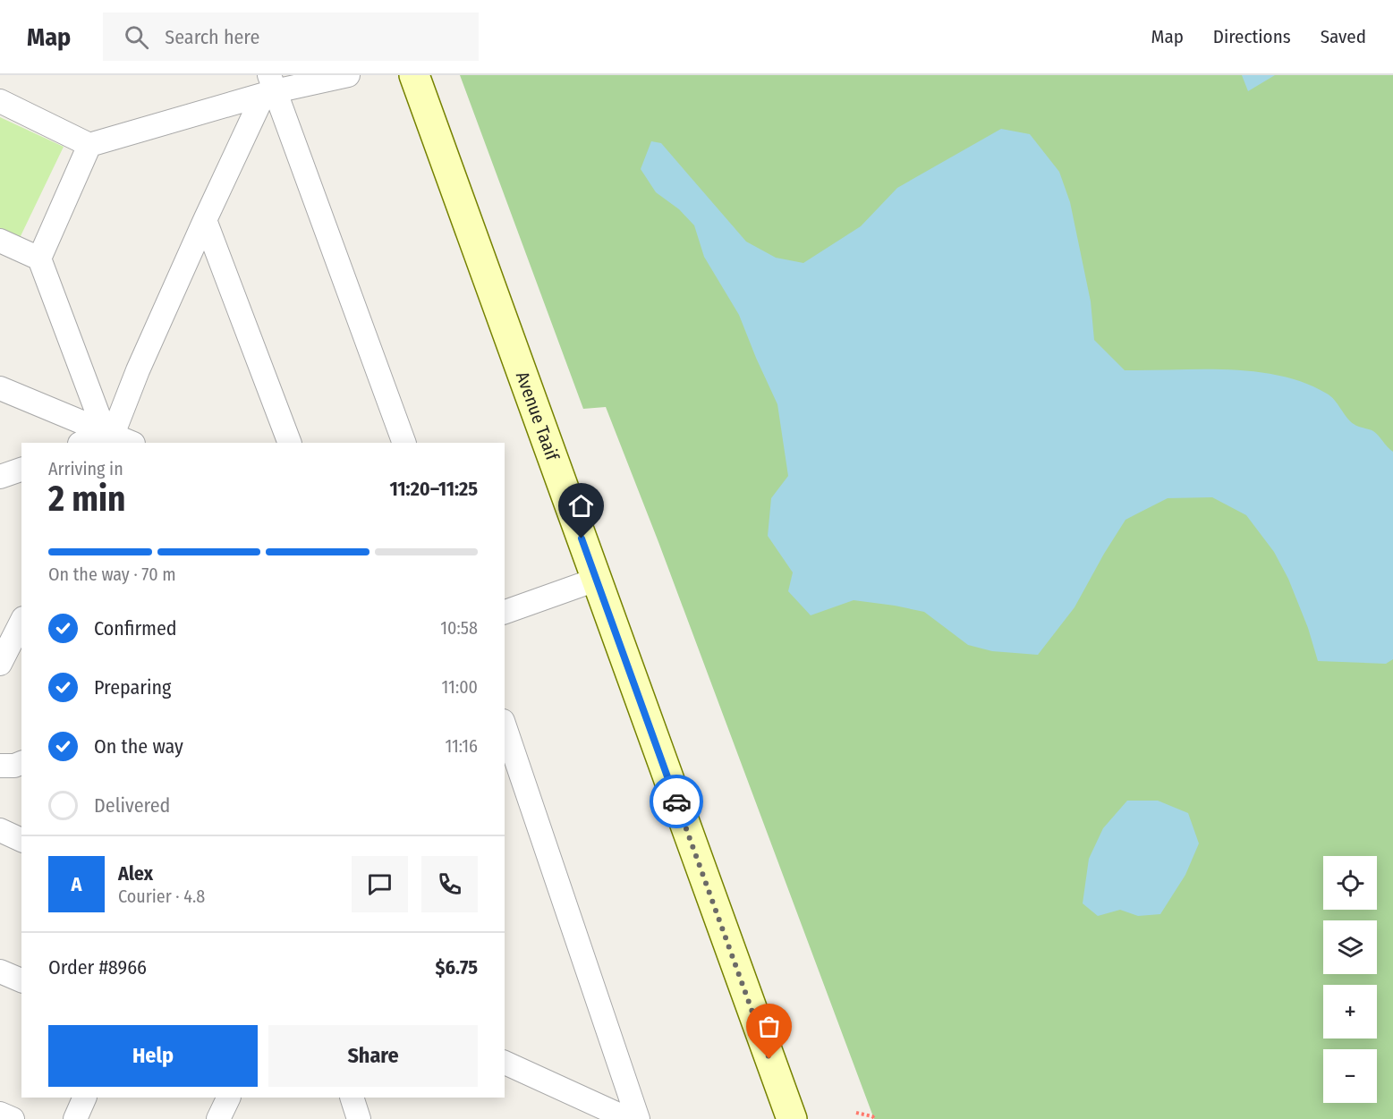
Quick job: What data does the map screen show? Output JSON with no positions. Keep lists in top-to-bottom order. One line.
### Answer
{"streets":{"street":["Avenue Taaif"]},"page":{"header":"Map","search":"Search here","nav":["Map","Directions","Saved"],"heading":["2 min","Arriving in","11:20–11:25"],"panel":["Alex","Courier · 4.8","Order #8966","$6.75"],"bar":"On the way · 70 m","list":[["Confirmed","10:58"],["Preparing","11:00"],["On the way","11:16"],"Delivered"],"map_buttons":["+","−"],"round":"A","buttons":["Help","Share"]}}
